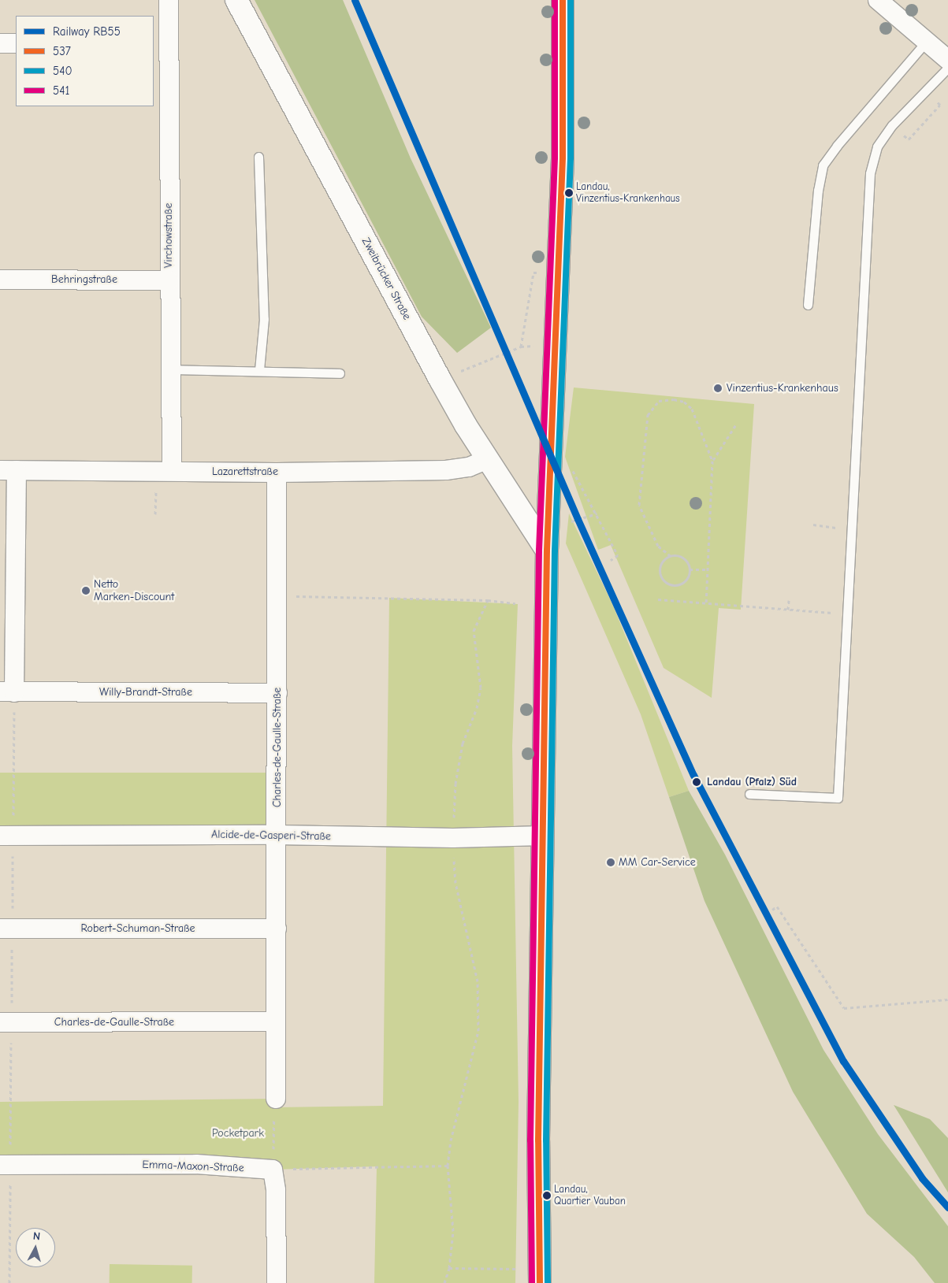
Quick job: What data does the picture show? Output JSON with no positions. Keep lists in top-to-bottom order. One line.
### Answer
{"streets":{"street":["Virchowstraße","Zweibrücker Straße","Behringstraße","Lazarettstraße","Willy-Brandt-Straße","Charles-de-Gaulle-Straße","Alcide-de-Gasperi-Straße","Robert-Schuman-Straße","Emma-Maxon-Straße"]},"crossings":[["Virchowstraße","Behringstraße"],["Virchowstraße","Lazarettstraße"],["Zweibrücker Straße","Lazarettstraße"],["Lazarettstraße","Charles-de-Gaulle-Straße"],["Willy-Brandt-Straße","Charles-de-Gaulle-Straße"],["Charles-de-Gaulle-Straße","Alcide-de-Gasperi-Straße"],["Charles-de-Gaulle-Straße","Robert-Schuman-Straße"]],"parks":["Pocketpark"],"places":["Landau, Vinzentius-Krankenhaus","Vinzentius-Krankenhaus","Netto Marken-Discount","Landau (Pfalz) Süd","MM Car-Service","Landau, Quartier Vauban"],"lines":["rail line RB55","transit line 537","transit line 540","transit line 541"],"legend":["Railway RB55","537","540","541"],"north":"top"}
